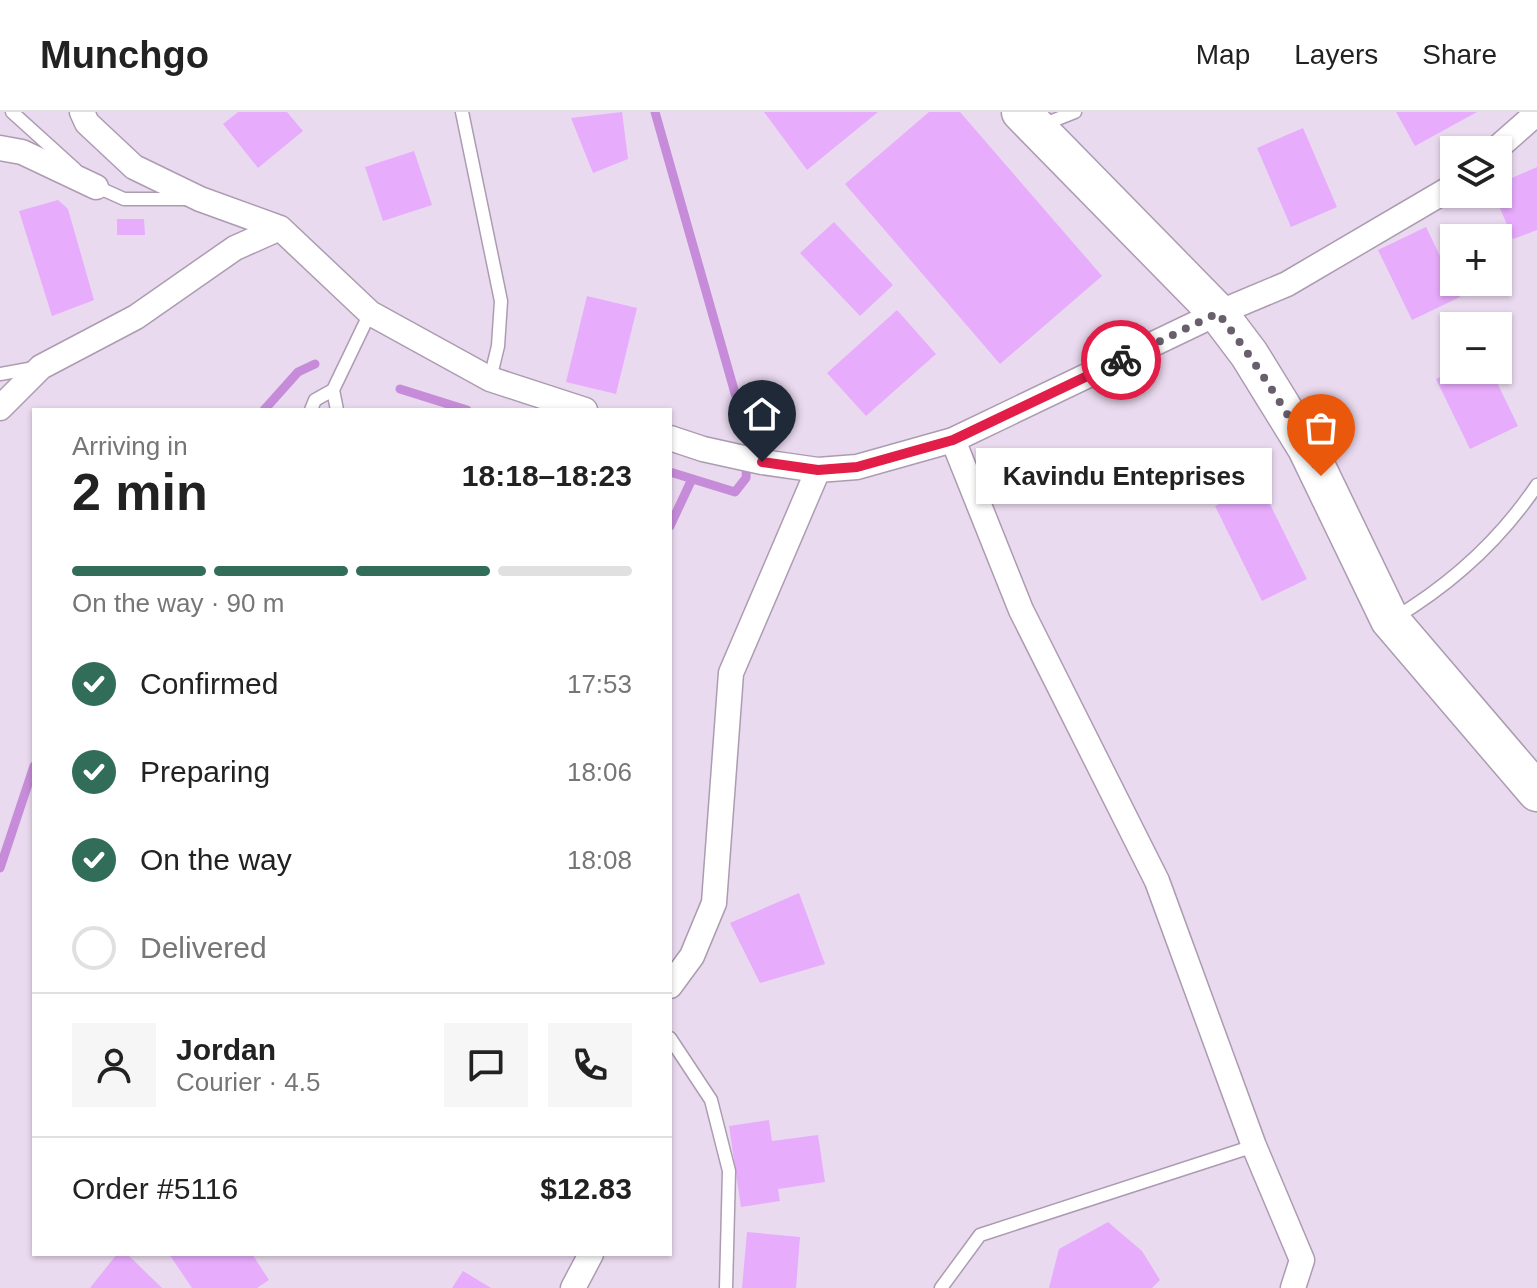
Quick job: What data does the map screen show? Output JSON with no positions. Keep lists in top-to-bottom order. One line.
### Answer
{"places":["Kavindu Enteprises"],"page":{"header":"Munchgo","nav":["Map","Layers","Share"],"map_buttons":["+","−"],"heading":["2 min","Arriving in","18:18–18:23"],"panel":["Jordan","Courier · 4.5","Order #5116","$12.83"],"bubble":"Kavindu Enteprises","bar":"On the way · 90 m","list":[["Confirmed","17:53"],["Preparing","18:06"],["On the way","18:08"],"Delivered"]}}
